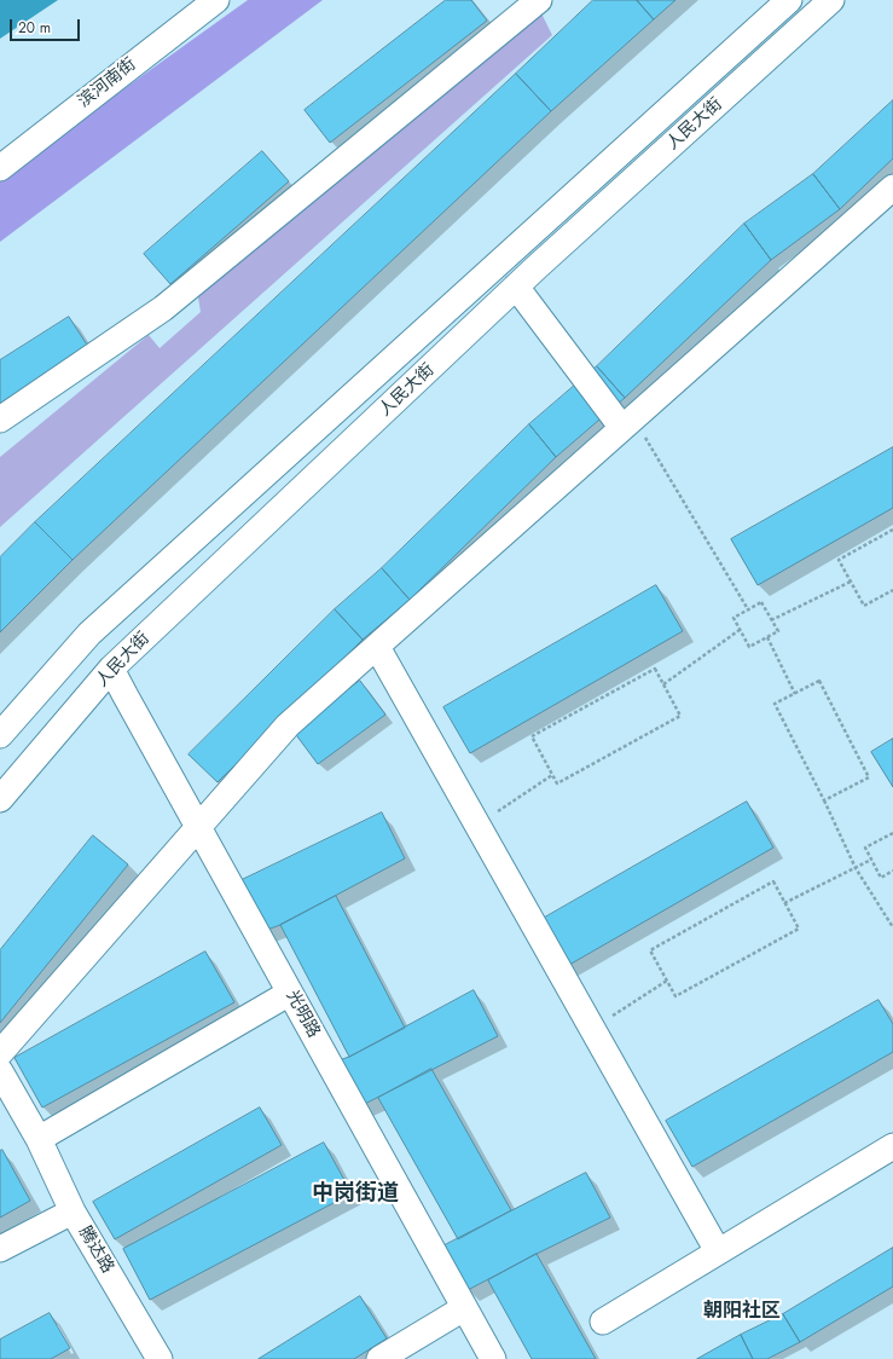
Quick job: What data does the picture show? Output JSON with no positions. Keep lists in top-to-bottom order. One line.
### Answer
{"streets":{"street":["滨河南街","人民大街","光明路","腾达路"]},"crossings":[["人民大街","光明路"]],"districts":["中岗街道","朝阳社区"],"scale_bar":"20 m"}
